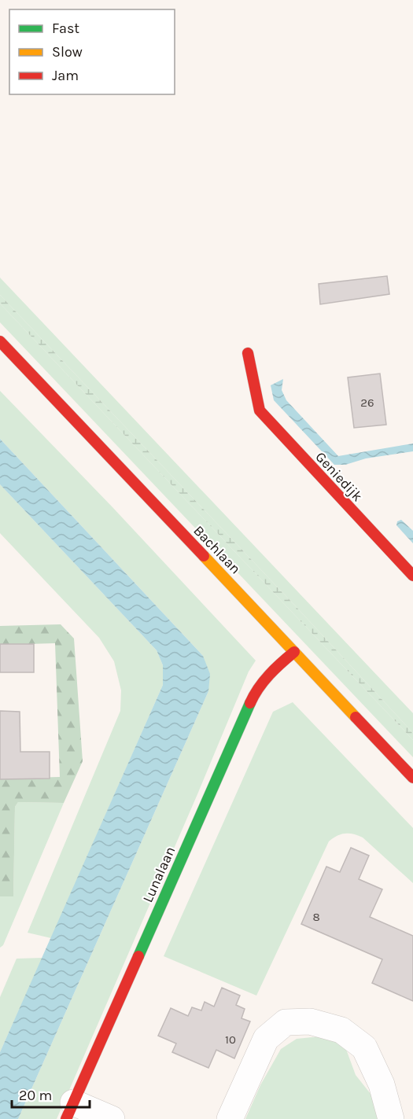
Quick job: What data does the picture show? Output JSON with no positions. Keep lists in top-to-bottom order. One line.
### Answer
{"streets":{"street":["Geniedijk","Bachlaan","Lunalaan"]},"crossings":[["Bachlaan","Lunalaan"]],"house_numbers":["26","8","10"],"legend":["Fast","Slow","Jam"],"scale_bar":"20 m"}
